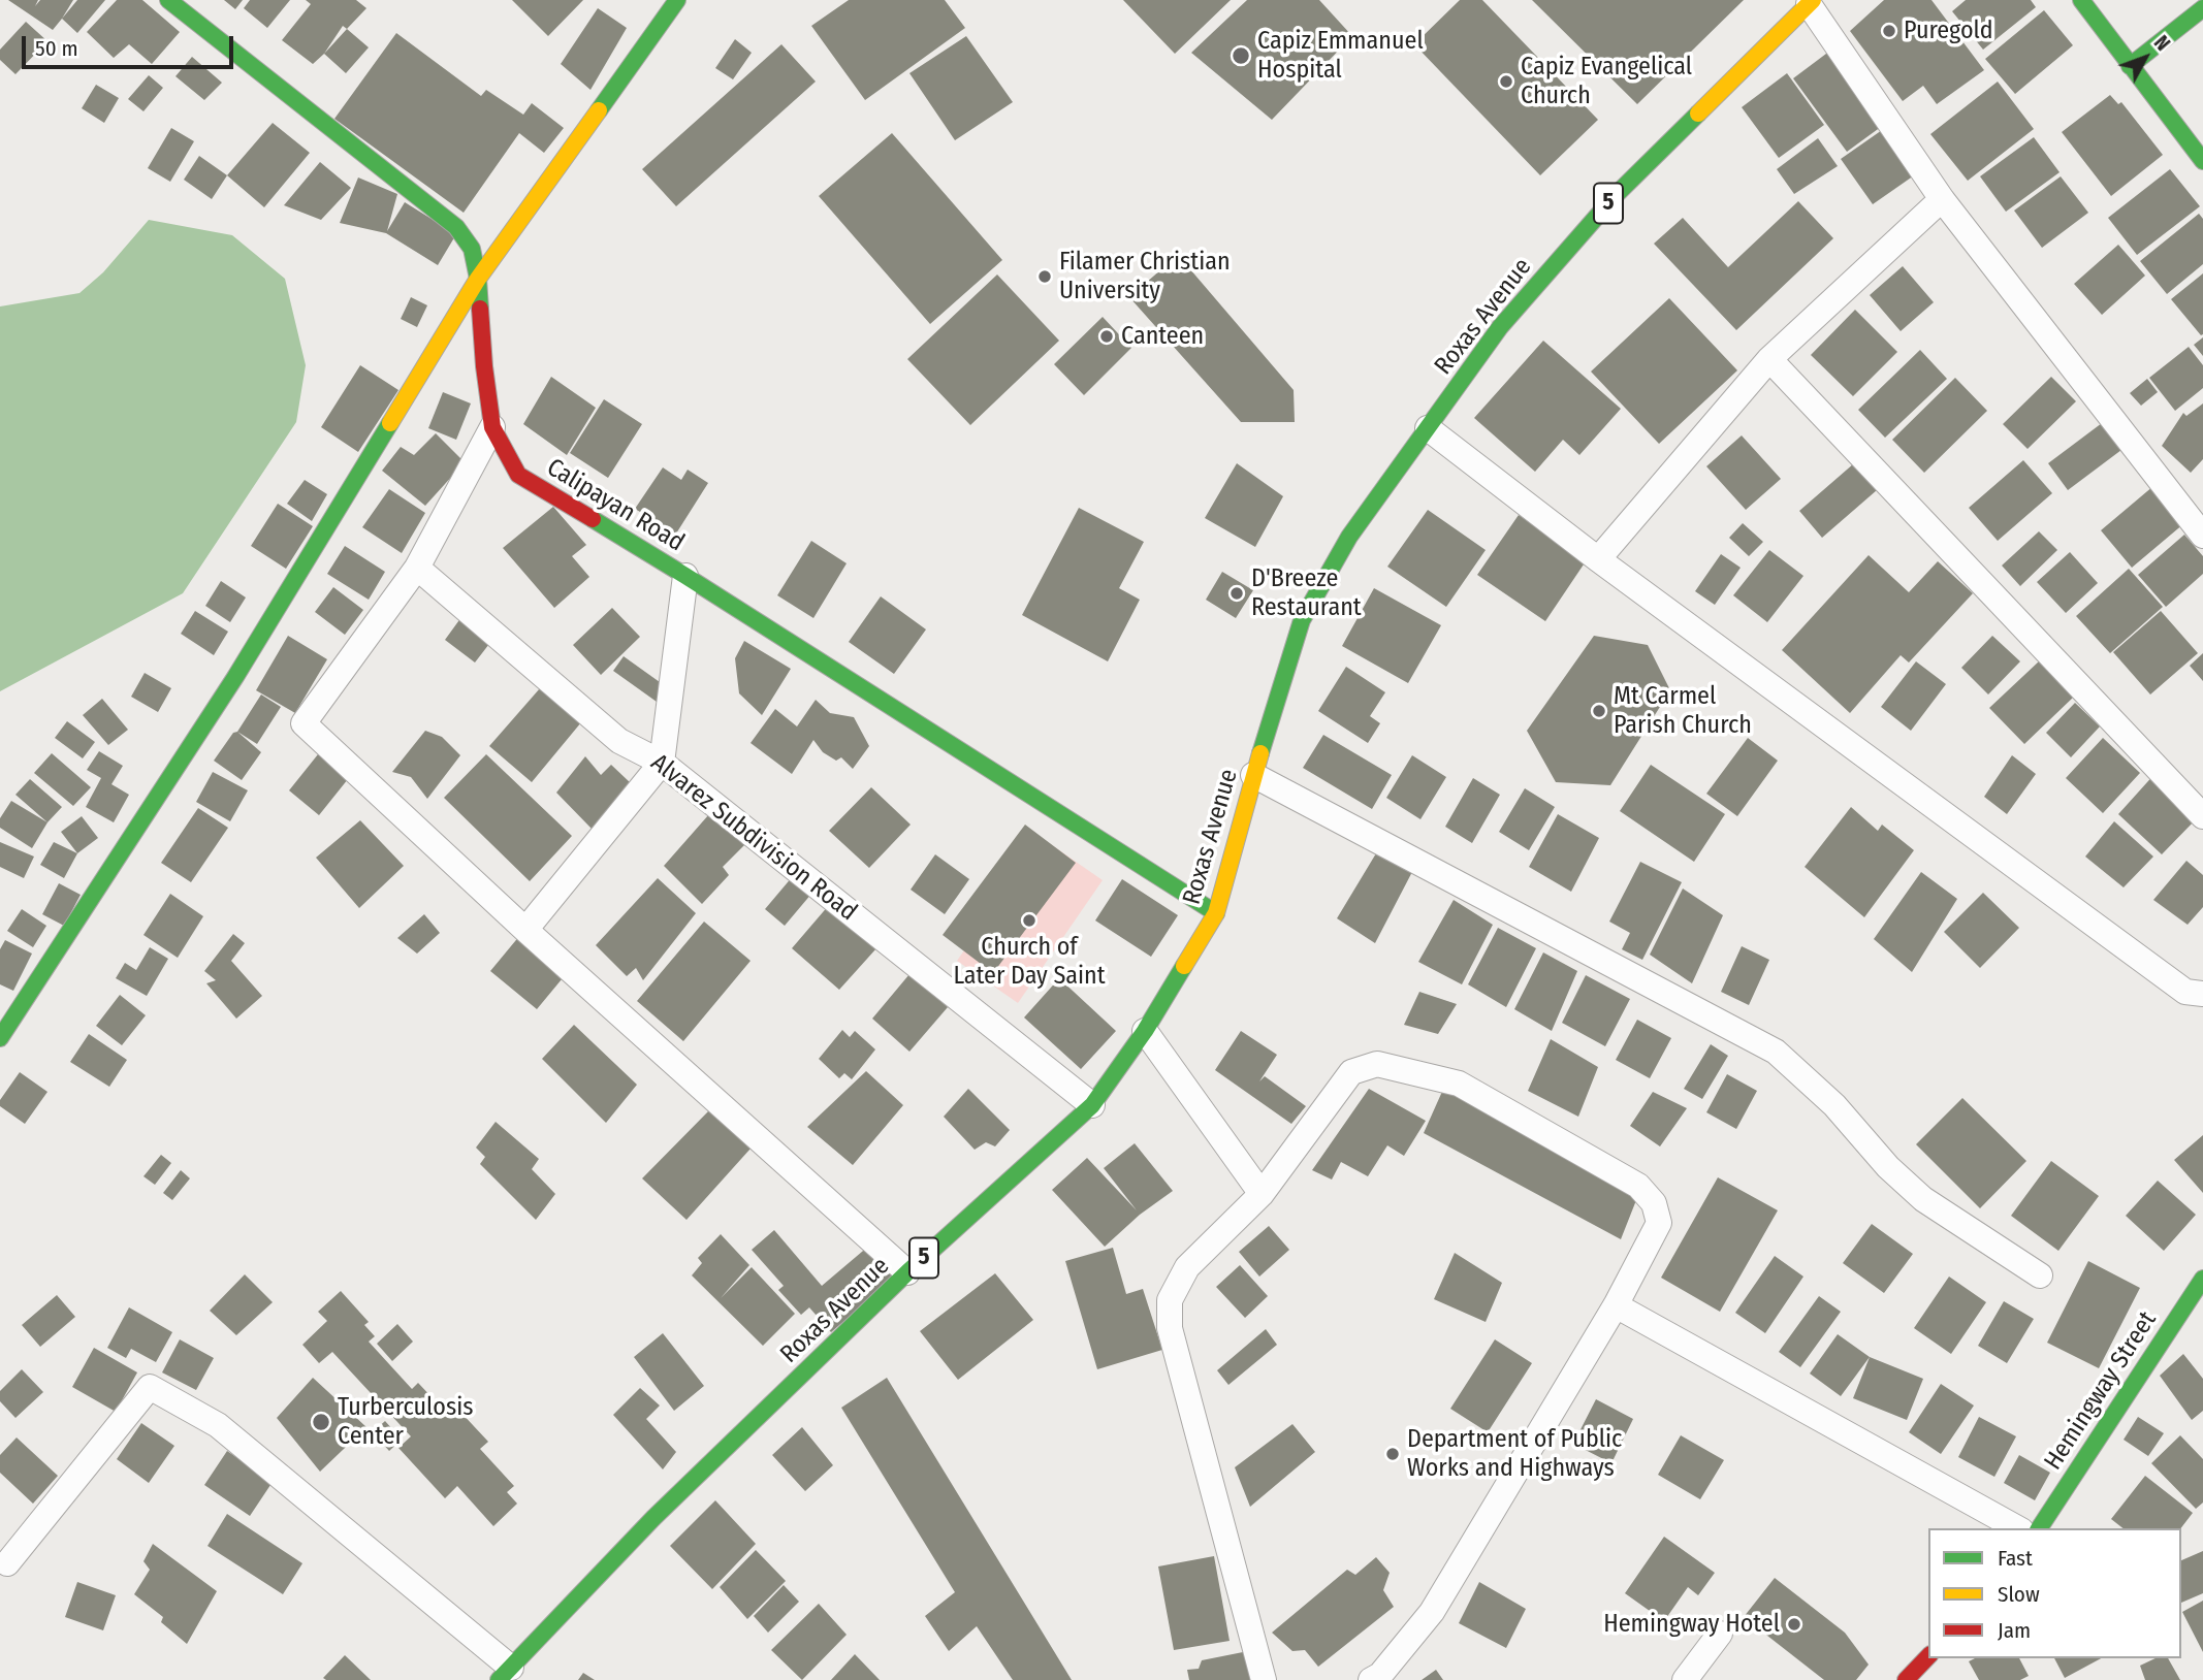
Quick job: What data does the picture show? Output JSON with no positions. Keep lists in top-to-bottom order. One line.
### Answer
{"streets":{"main road":["5","Roxas Avenue","Calipayan Road","Hemingway Street"],"street":["Alvarez Subdivision Road"]},"crossings":[["Roxas Avenue","Calipayan Road"],["Roxas Avenue","Alvarez Subdivision Road"]],"places":["Puregold","Capiz Emmanuel Hospital","Capiz Evangelical Church","Filamer Christian University","Canteen","D'Breeze Restaurant","Mt Carmel Parish Church","Church of Later Day Saint","Turberculosis Center","Department of Public Works and Highways","Hemingway Hotel"],"legend":["Fast","Slow","Jam"],"scale_bar":"50 m","north":"top right"}
